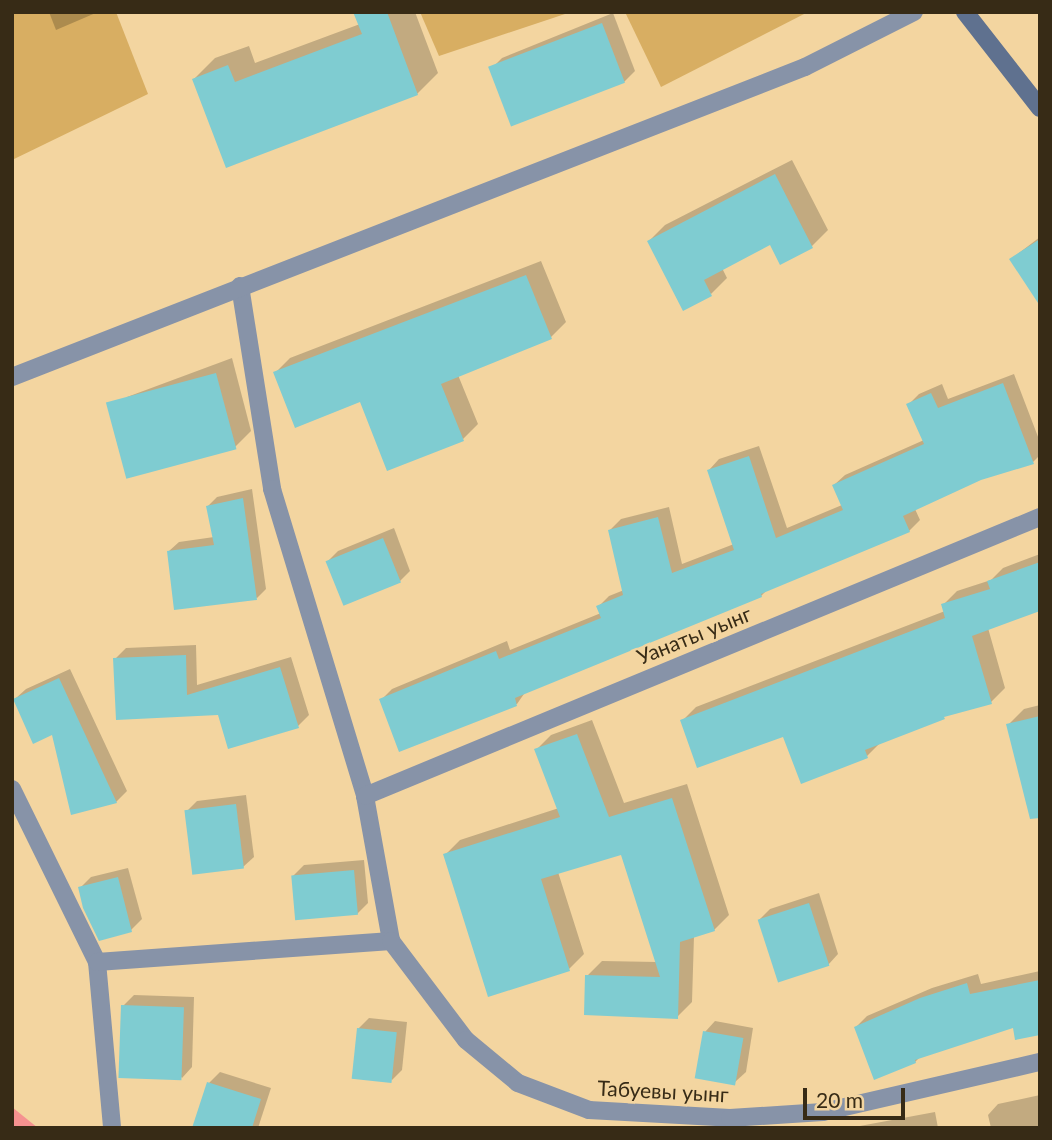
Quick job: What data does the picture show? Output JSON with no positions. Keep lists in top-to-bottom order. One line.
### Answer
{"streets":{"street":["Уанаты уынг","Табуевы уынг"]},"scale_bar":"20 m"}
